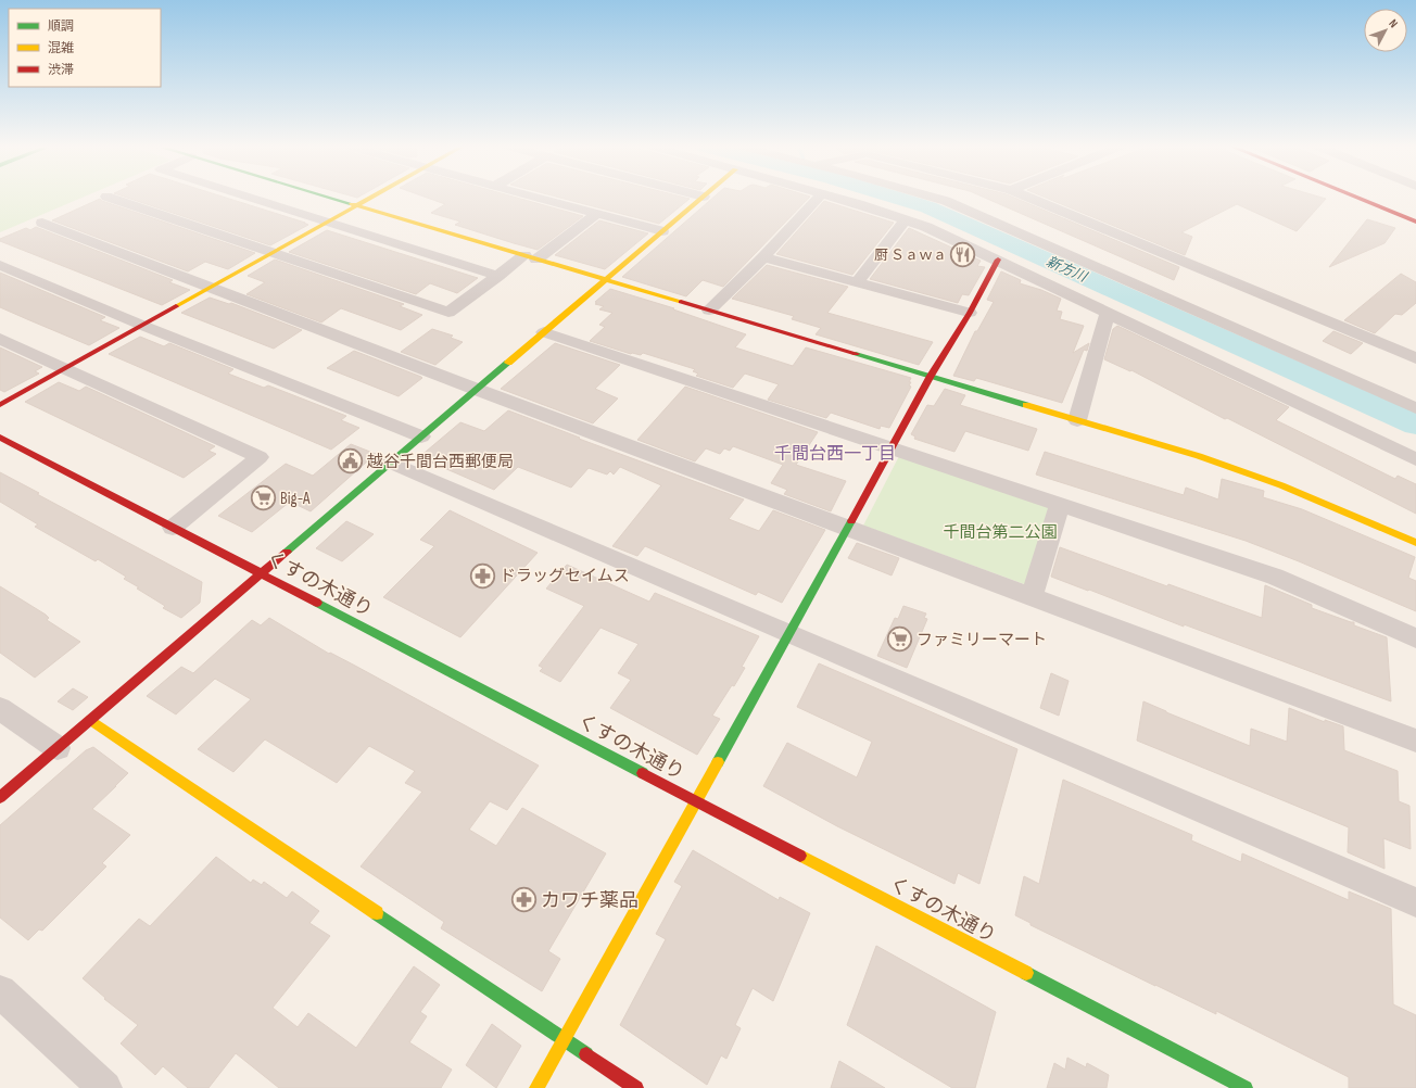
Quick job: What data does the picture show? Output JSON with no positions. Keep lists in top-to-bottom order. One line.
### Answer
{"streets":{"street":["くすの木通り"]},"districts":["千間台西一丁目"],"water":["新方川"],"parks":["千間台第二公園"],"places":{"restaurant":["厨 Ｓａｗａ"],"public building":["越谷千間台西郵便局"],"supermarket":["Big-A","ファミリーマート"],"pharmacy":["ドラッグセイムス","カワチ薬品"]},"legend":["順調","混雑","渋滞"],"north":"top right"}
